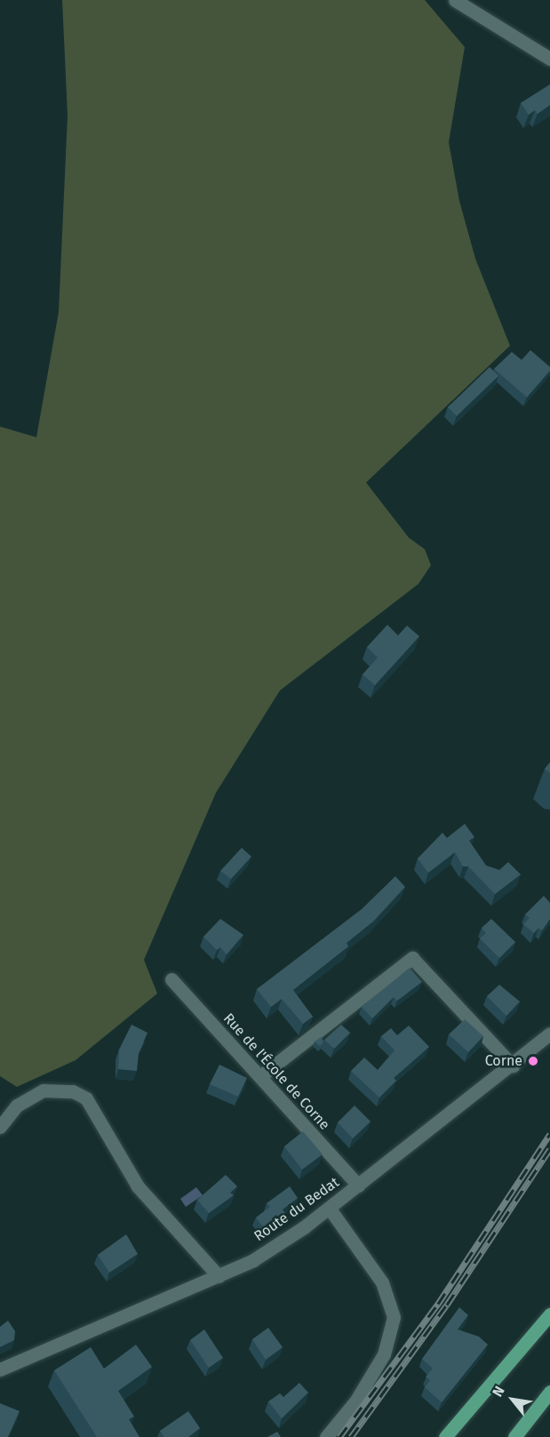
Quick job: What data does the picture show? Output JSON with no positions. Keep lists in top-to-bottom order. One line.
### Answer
{"streets":{"street":["Rue de l'École de Corne","Route du Bedat"]},"crossings":[["Rue de l'École de Corne","Route du Bedat"]],"places":["Corne"],"north":"top left"}
